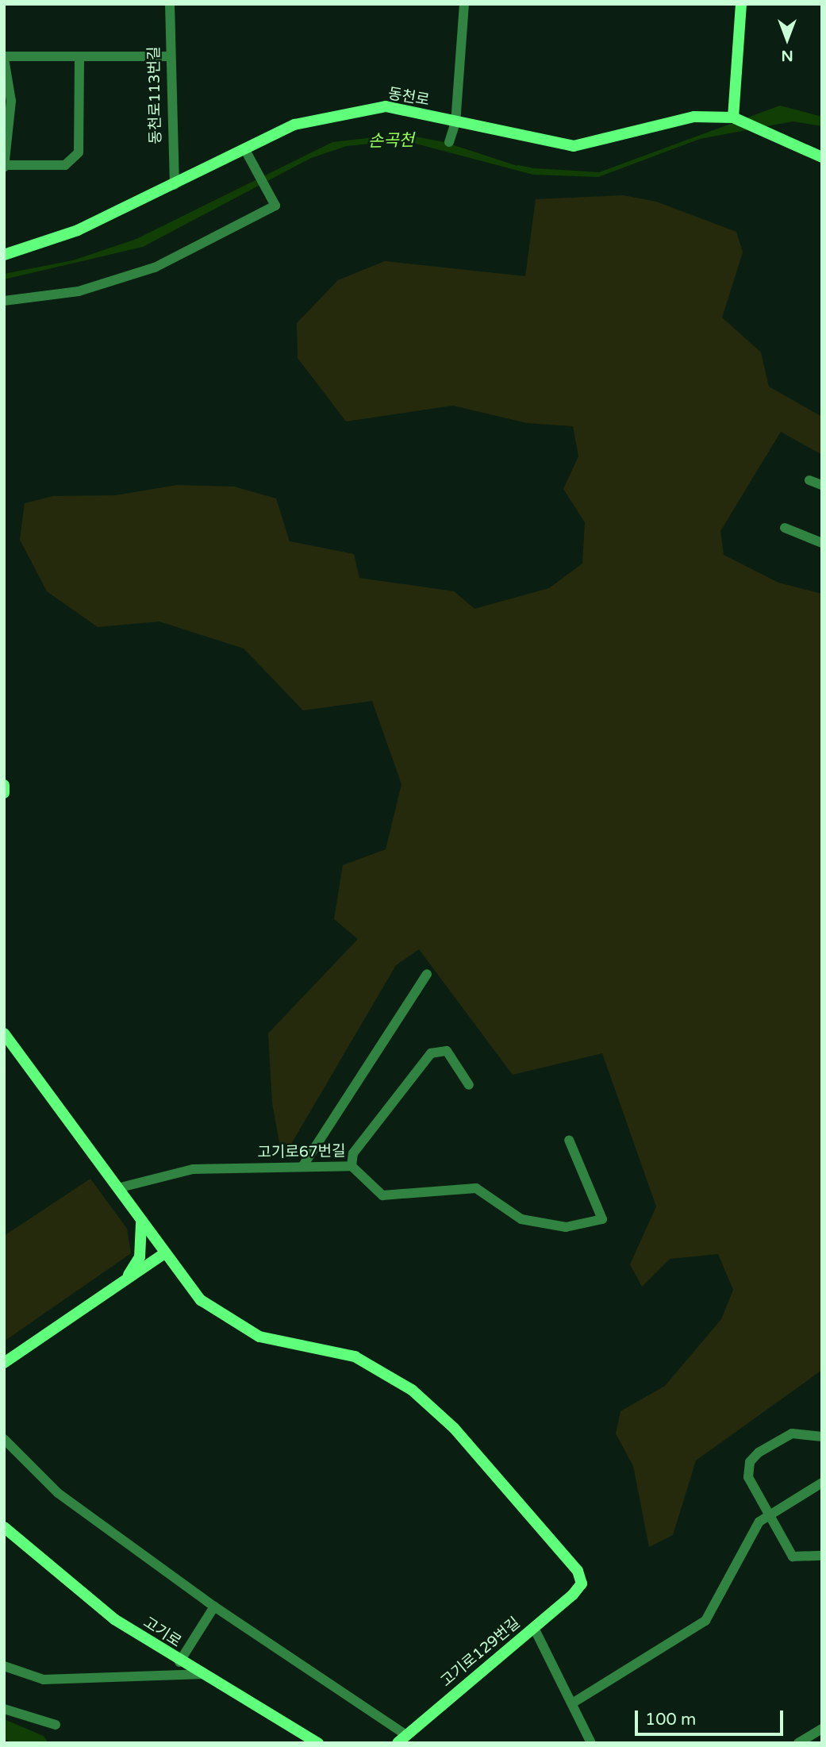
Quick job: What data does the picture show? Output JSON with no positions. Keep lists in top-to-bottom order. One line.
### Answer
{"streets":{"street":["동천로113번길","동천로","고기로67번길","고기로","고기로129번길"]},"crossings":[["동천로113번길","동천로"]],"water":["손곡천"],"scale_bar":"100 m","north":"bottom"}
